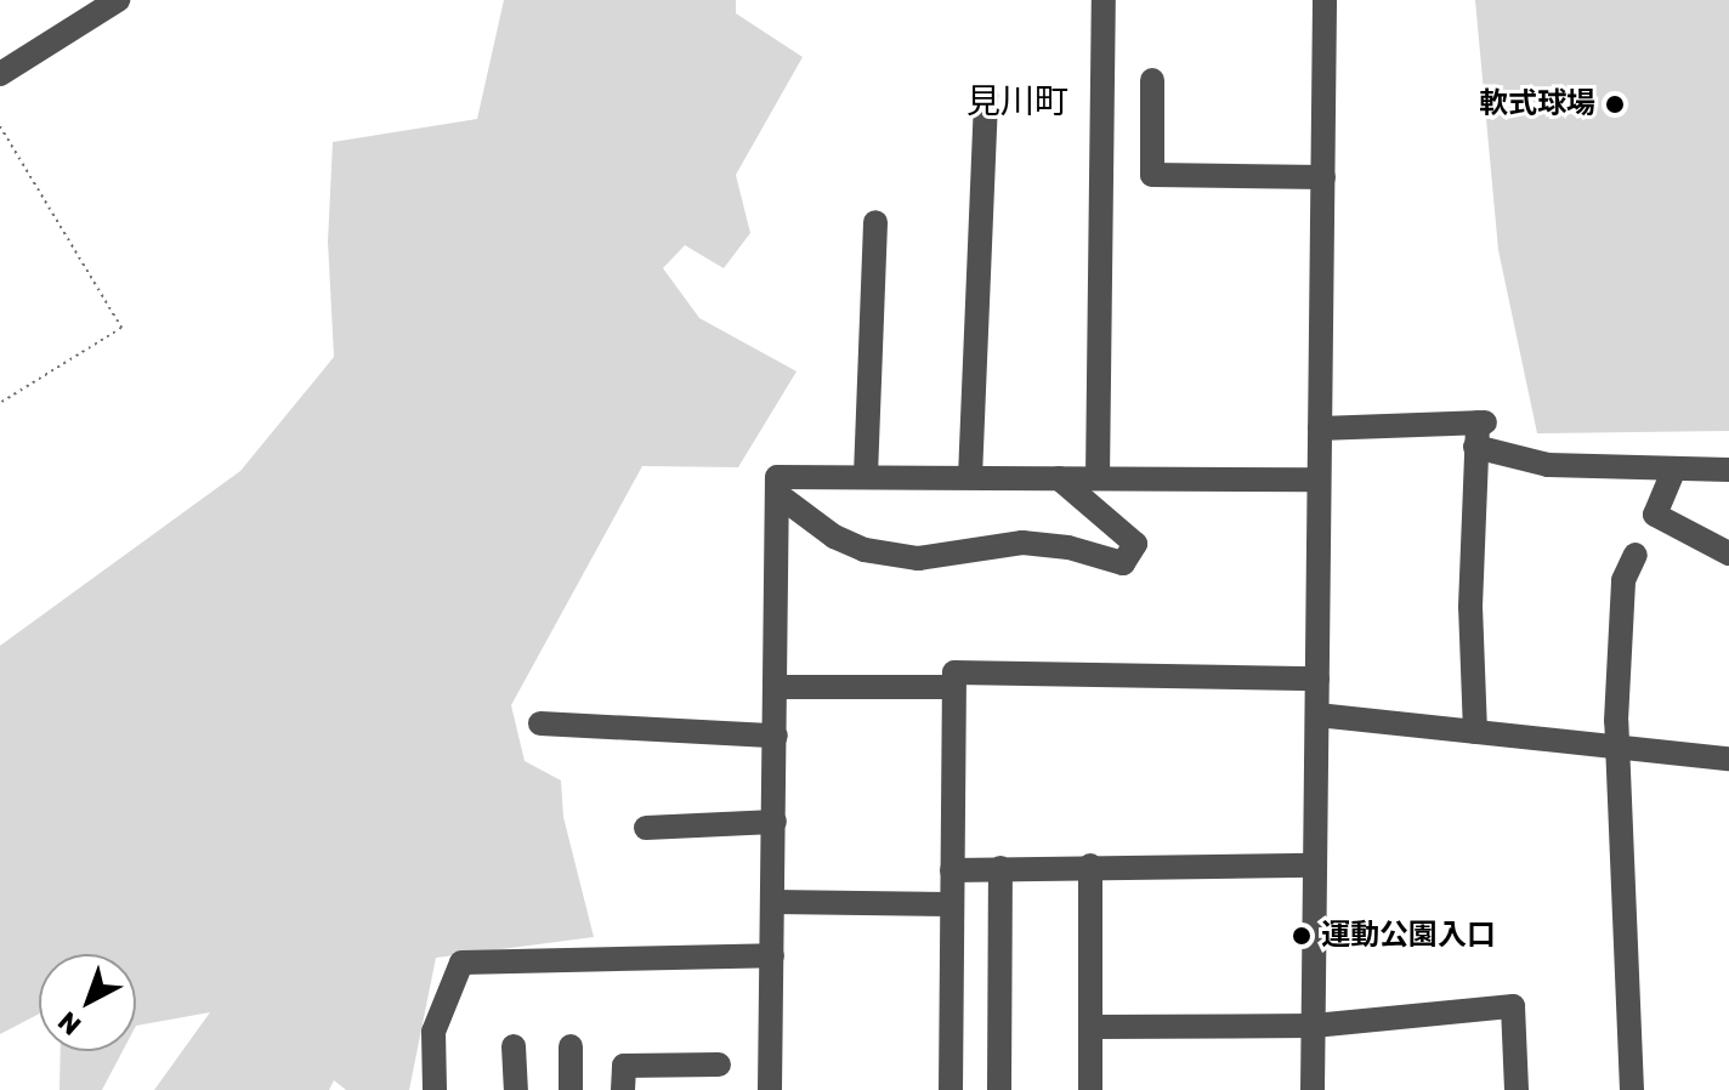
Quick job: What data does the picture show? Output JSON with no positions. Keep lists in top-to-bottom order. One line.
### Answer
{"districts":["見川町"],"places":["軟式球場","運動公園入口"],"north":"bottom left"}
